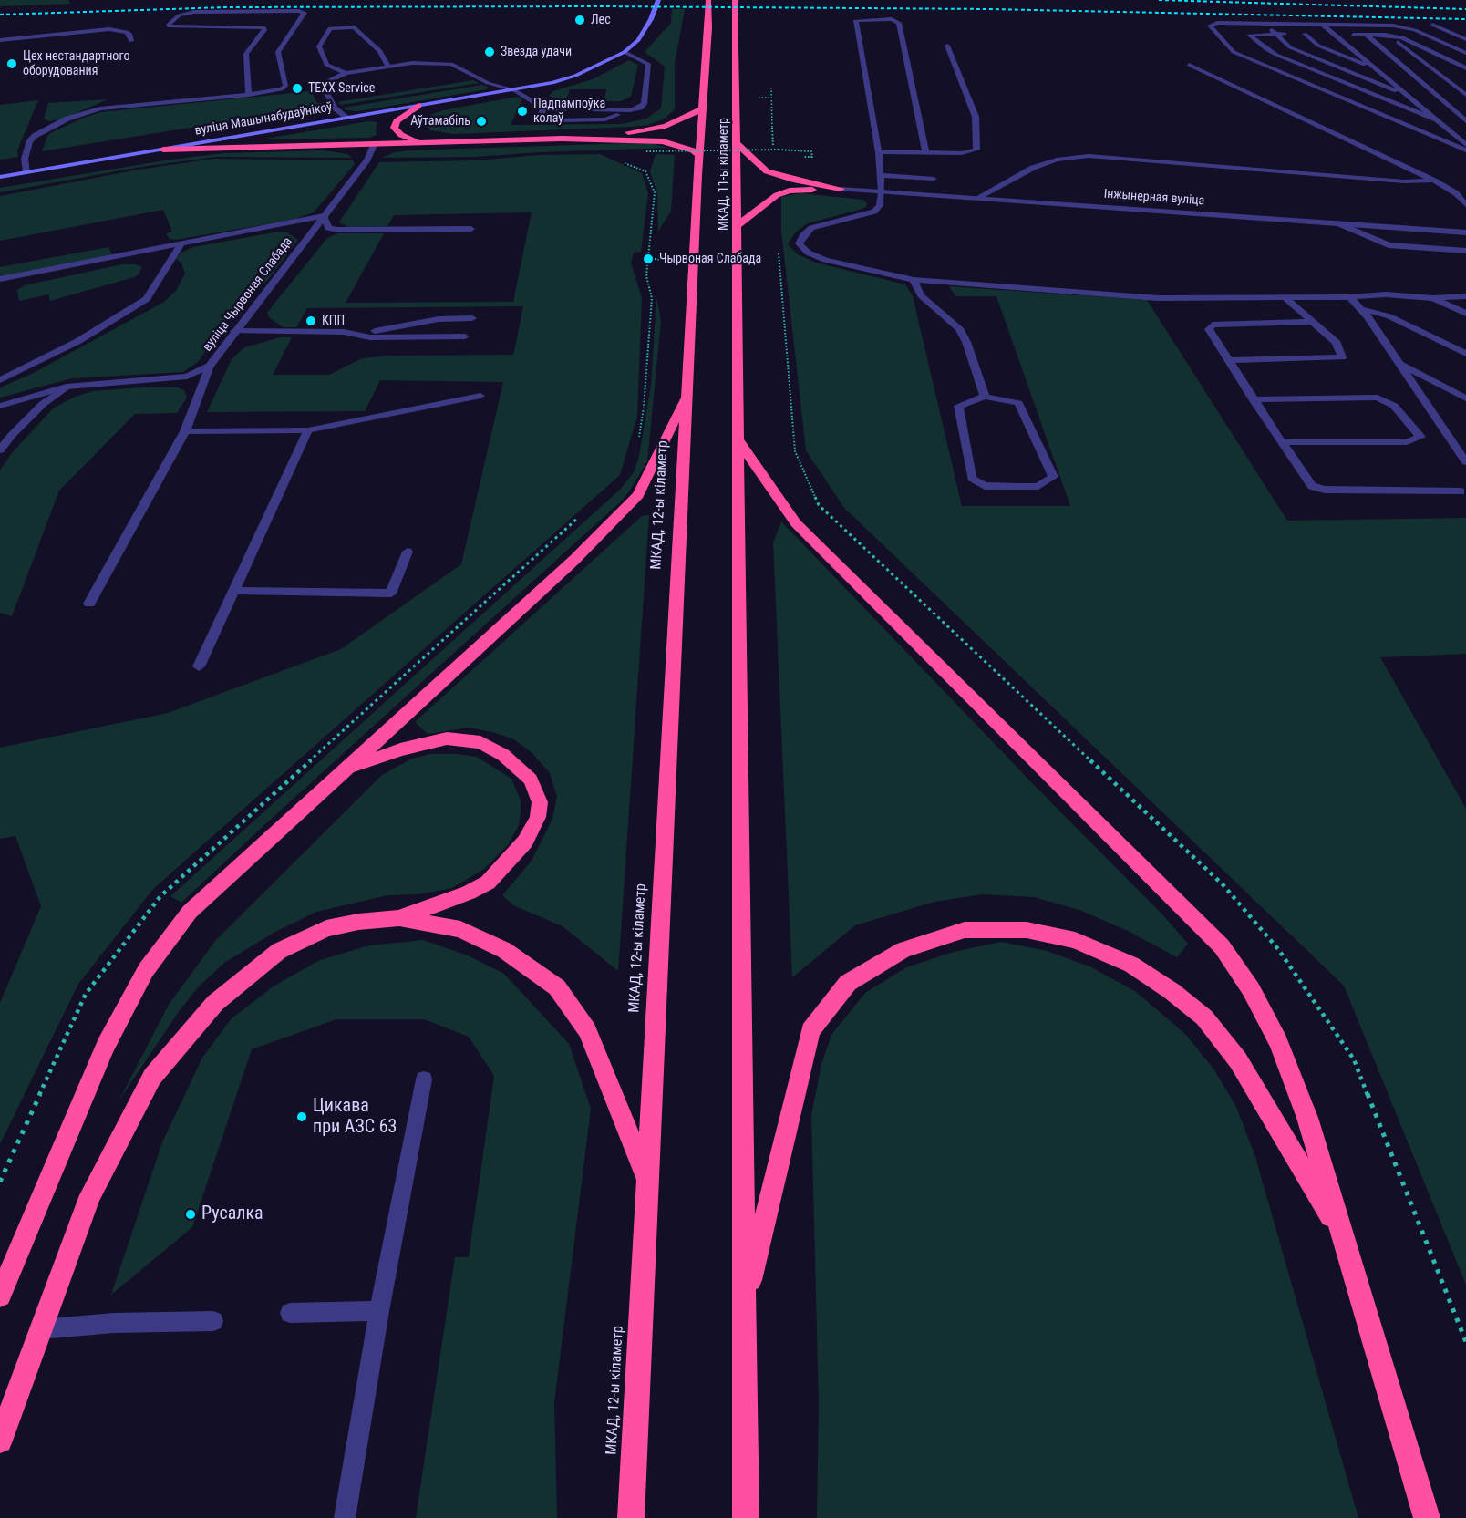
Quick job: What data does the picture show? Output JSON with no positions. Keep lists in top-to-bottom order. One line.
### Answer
{"streets":{"highway":["МКАД, 11-ы кіламетр","МКАД, 12-ы кіламетр"],"main road":["вуліца Машынабудаўнікоў"],"street":["Інжынерная вуліца","вуліца Чырвоная Слабада"]},"crossings":[["МКАД, 11-ы кіламетр","МКАД, 12-ы кіламетр"]],"places":["Лес","Звезда удачи","Цех нестандартного оборудования","TEXX Service","Падпампоўка колаў","Аўтамабіль","Чырвоная Слабада","КПП","Цикава при АЗС 63","Русалка"]}
